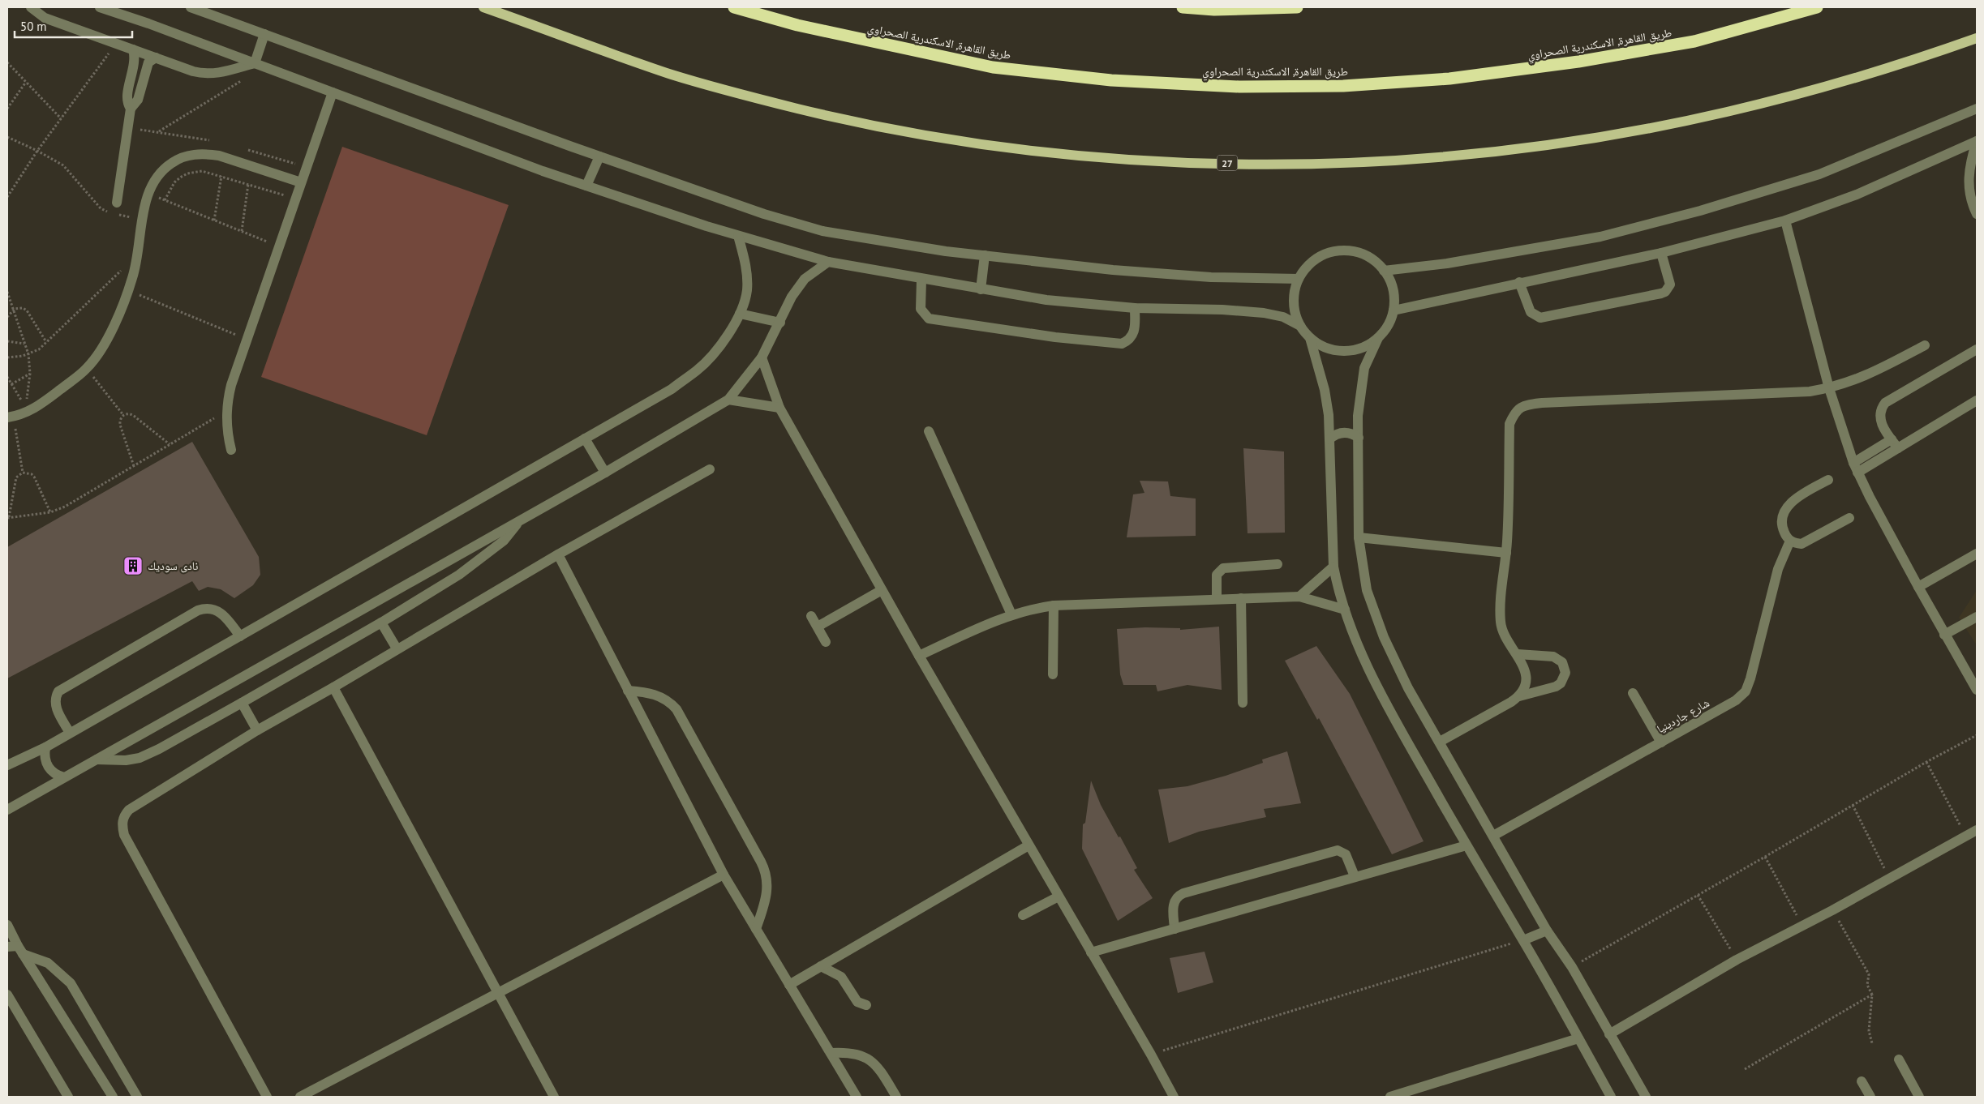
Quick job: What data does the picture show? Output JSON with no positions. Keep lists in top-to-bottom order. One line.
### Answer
{"streets":{"highway":["طريق القاهرة, الاسكندرية الصحراوي"],"main road":["27"],"street":["شارع جاردينيا"]},"places":{"building":["نادى سوديك"]},"scale_bar":"50 m"}
